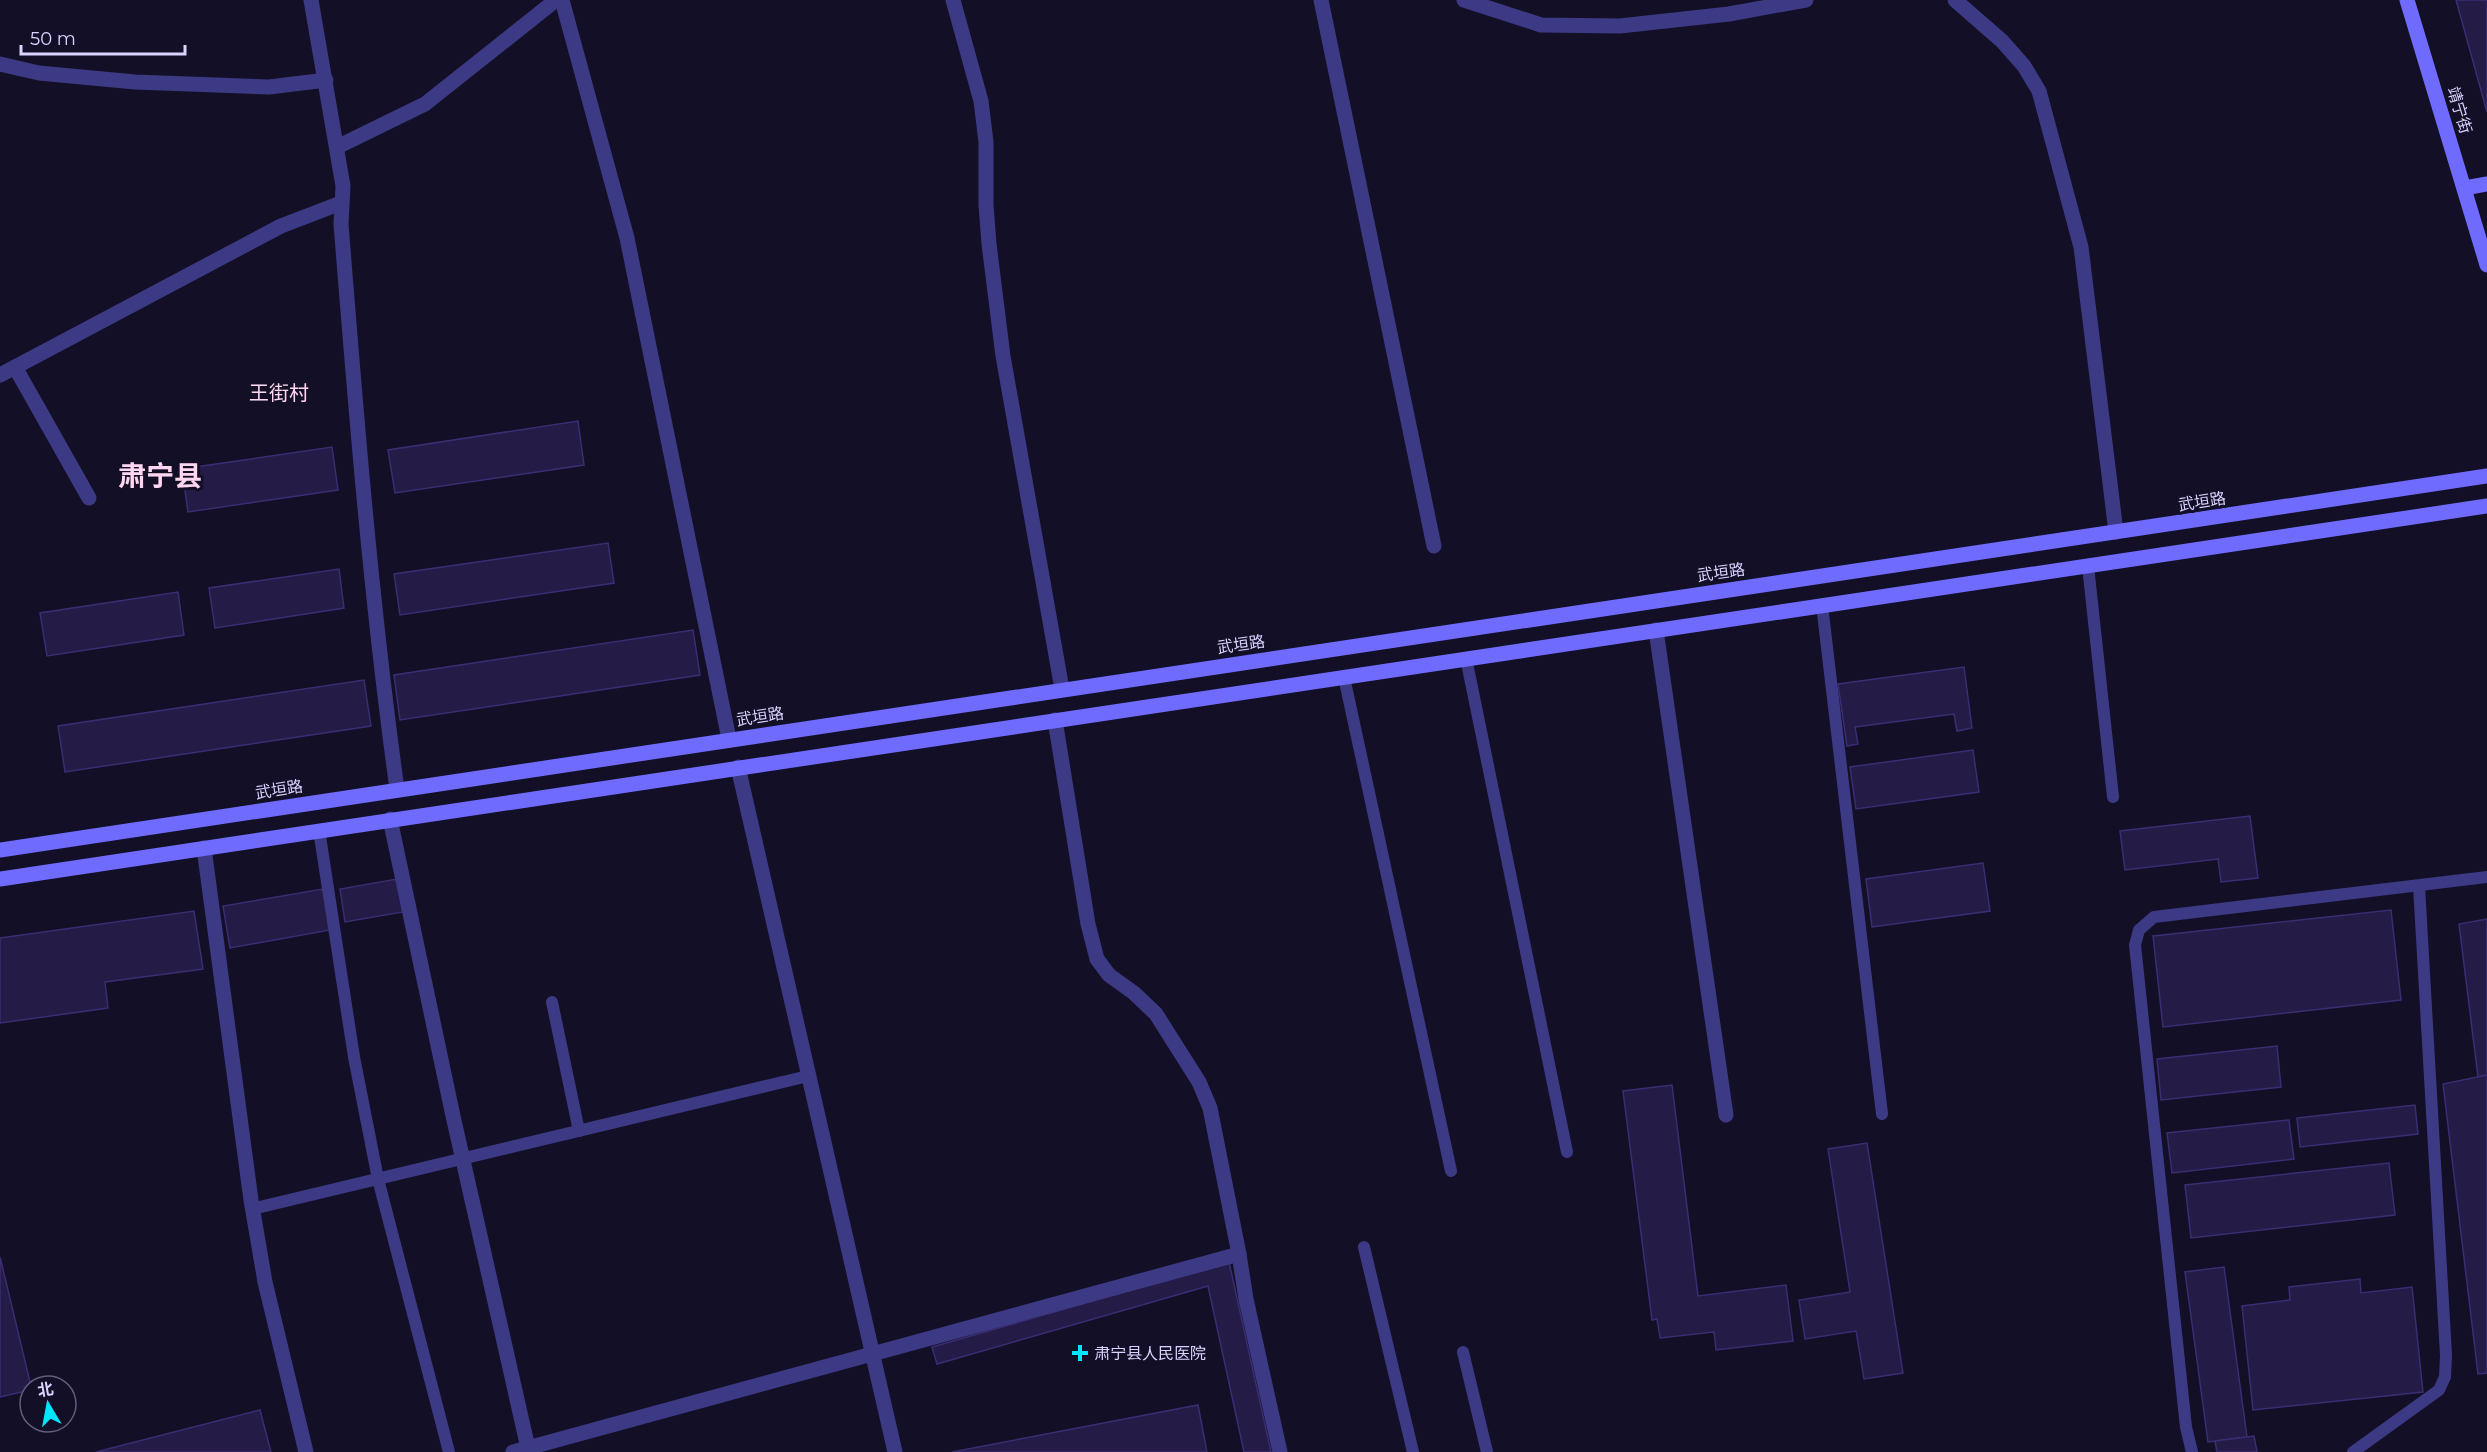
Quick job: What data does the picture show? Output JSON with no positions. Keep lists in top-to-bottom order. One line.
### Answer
{"streets":{"main road":["靖宁街","武垣路"]},"districts":["王街村","肃宁县"],"places":{"health":["肃宁县人民医院"]},"scale_bar":"50 m","north":"top"}
